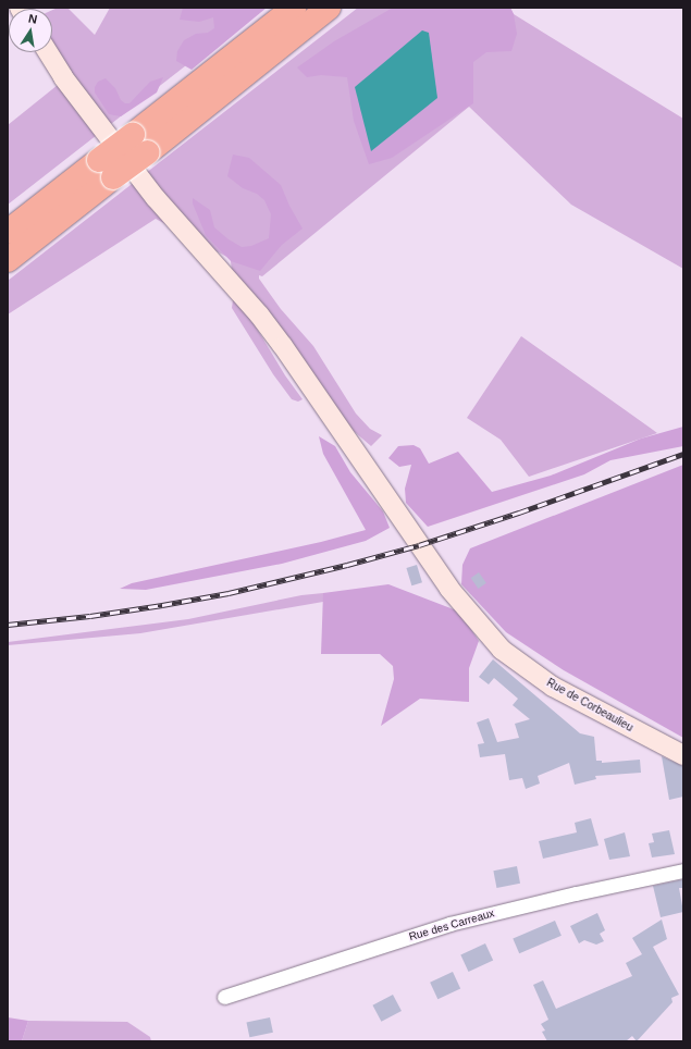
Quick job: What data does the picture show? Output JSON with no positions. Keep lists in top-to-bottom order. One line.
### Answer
{"streets":{"street":["Rue de Corbeaulieu","Rue des Carreaux"]},"north":"top"}
